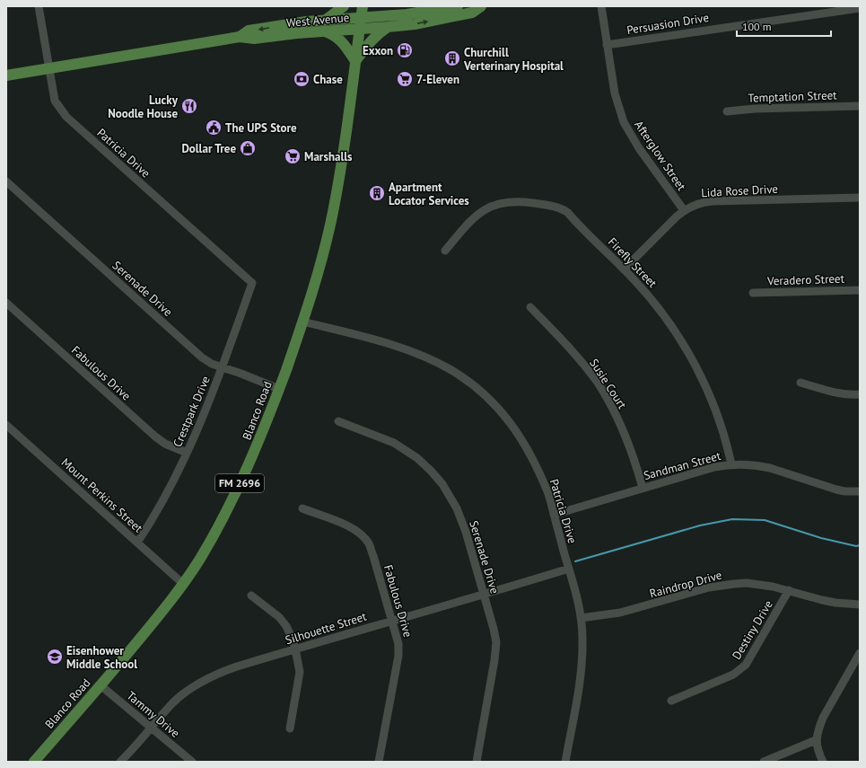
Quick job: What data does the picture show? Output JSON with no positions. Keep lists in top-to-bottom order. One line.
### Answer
{"streets":{"main road":["West Avenue","Blanco Road","FM 2696"],"street":["Persuasion Drive","Temptation Street","Patricia Drive","Afterglow Street","Lida Rose Drive","Firefly Street","Veradero Street","Serenade Drive","Fabulous Drive","Susie Court","Crestpark Drive","Sandman Street","Mount Perkins Street","Raindrop Drive","Silhouette Street","Destiny Drive","Tammy Drive"]},"crossings":[["West Avenue","Patricia Drive"],["West Avenue","Blanco Road"],["Persuasion Drive","Afterglow Street"],["Patricia Drive","Blanco Road"],["Patricia Drive","Crestpark Drive"],["Patricia Drive","Sandman Street"],["Patricia Drive","Raindrop Drive"],["Patricia Drive","Silhouette Street"],["Afterglow Street","Lida Rose Drive"],["Lida Rose Drive","Firefly Street"],["Firefly Street","Sandman Street"],["Serenade Drive","Blanco Road"],["Serenade Drive","Crestpark Drive"],["Serenade Drive","Silhouette Street"],["Fabulous Drive","Crestpark Drive"],["Fabulous Drive","Silhouette Street"],["Susie Court","Sandman Street"],["Blanco Road","Mount Perkins Street"],["Blanco Road","Tammy Drive"],["Crestpark Drive","Mount Perkins Street"],["Raindrop Drive","Destiny Drive"],["Silhouette Street","Tammy Drive"]],"places":{"fuel station":["Exxon"],"building":["Churchill Verterinary Hospital","Apartment Locator Services"],"bank":["Chase"],"supermarket":["7-Eleven","Marshalls"],"restaurant":["Lucky Noodle House"],"public building":["The UPS Store"],"shop":["Dollar Tree"],"school or university":["Eisenhower Middle School"]},"scale_bar":"100 m"}
